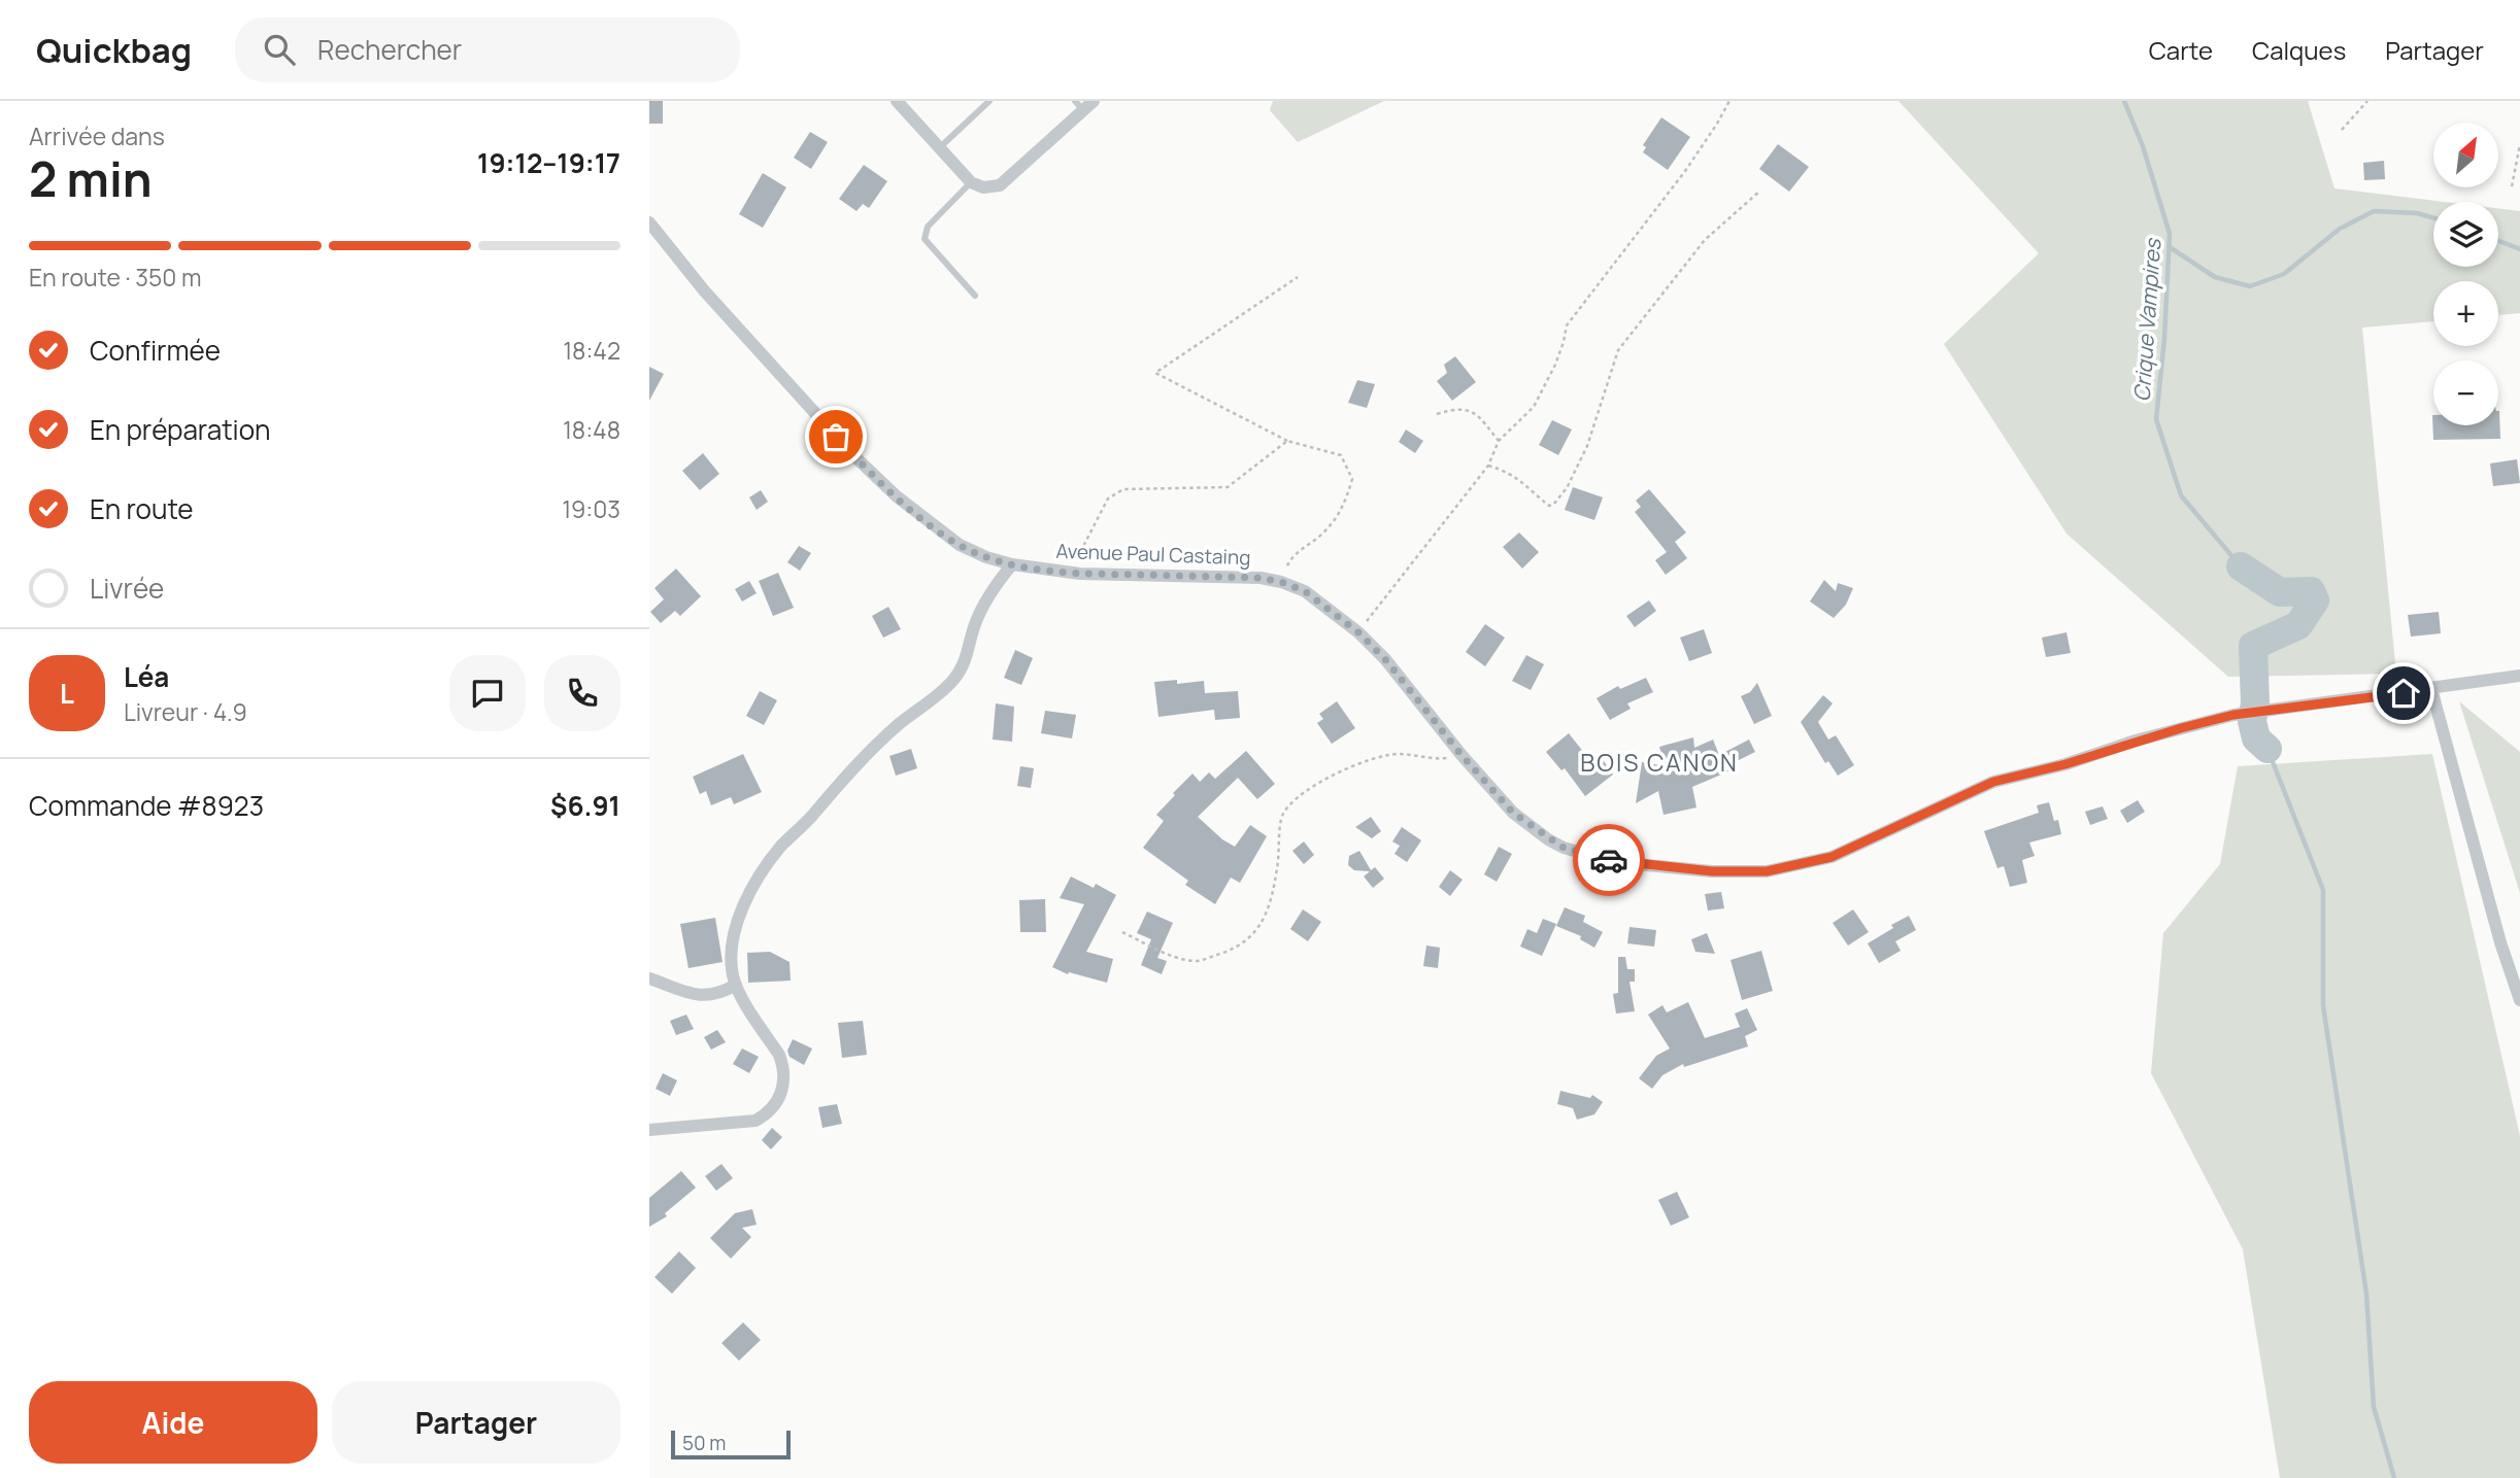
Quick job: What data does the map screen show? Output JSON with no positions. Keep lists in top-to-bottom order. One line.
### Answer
{"streets":{"street":["Avenue Paul Castaing"]},"districts":["BOIS CANON"],"water":["Crique Vampires"],"scale_bar":"50 m","north":"top right","page":{"header":"Quickbag","search":"Rechercher","nav":["Carte","Calques","Partager"],"heading":["2 min","Arrivée dans","19:12–19:17"],"panel":["Léa","Livreur · 4.9","Commande #8923","$6.91"],"map_buttons":["+","−"],"bar":"En route · 350 m","list":[["Confirmée","18:42"],["En préparation","18:48"],["En route","19:03"],"Livrée"],"round":"L","buttons":["Aide","Partager"],"scale":"50 m"}}
